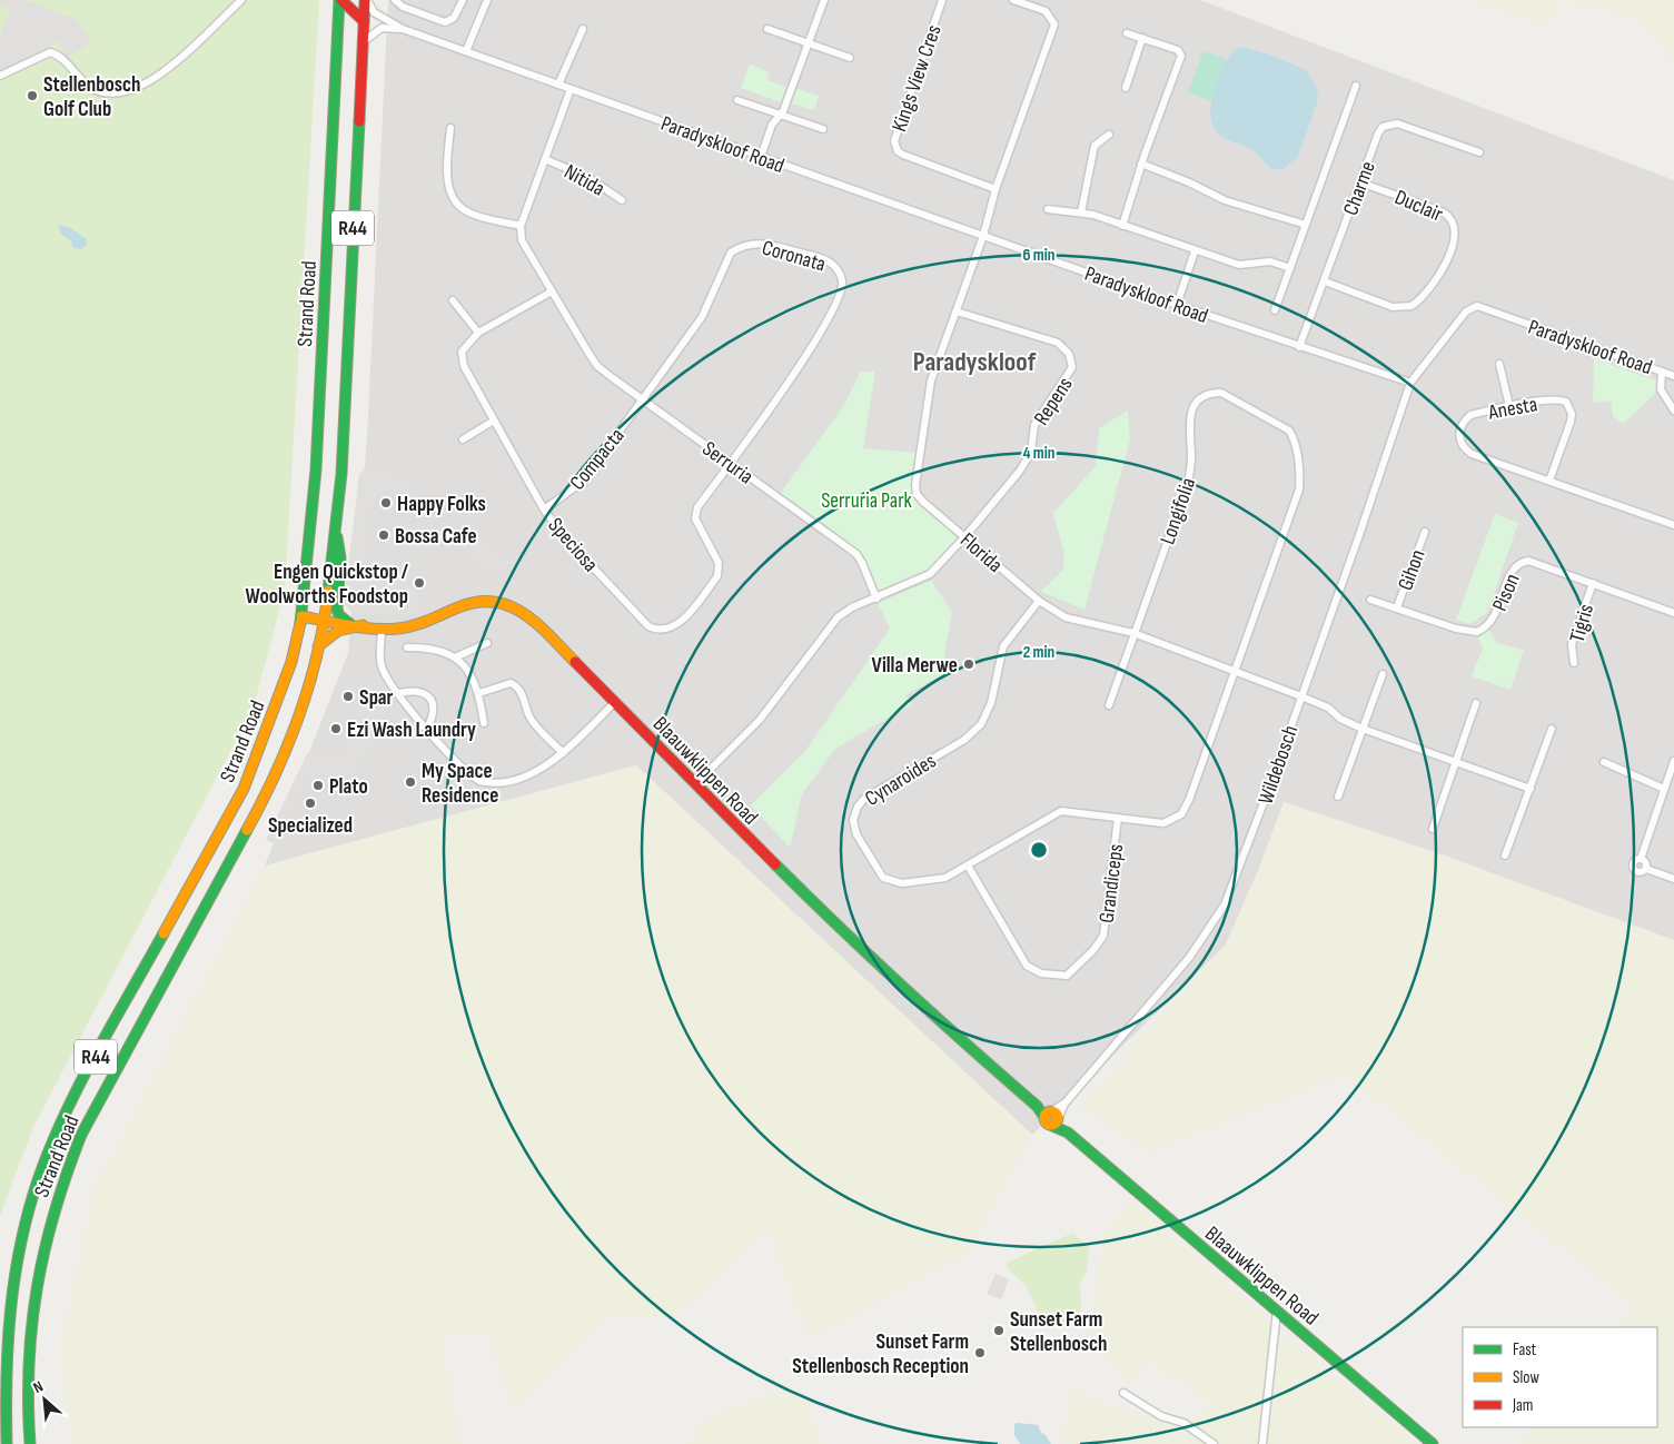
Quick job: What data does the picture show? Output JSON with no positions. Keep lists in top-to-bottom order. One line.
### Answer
{"streets":{"main road":["R44","Strand Road","Blaauwklippen Road"],"street":["Kings View Cres","Paradyskloof Road","Nitida","Charme","Duclair","Coronata","Repens","Anesta","Compacta","Serruria","Longifolia","Speciosa","Florida","Gihon","Pison","Tigris","Wildebosch","Cynaroides","Grandiceps"]},"crossings":[["Paradyskloof Road","Charme"],["Paradyskloof Road","Strand Road"],["Paradyskloof Road","Florida"],["Paradyskloof Road","Wildebosch"],["Charme","Duclair"],["Coronata","Compacta"],["Coronata","Serruria"],["Coronata","Speciosa"],["Strand Road","Blaauwklippen Road"],["Repens","Serruria"],["Repens","Florida"],["Compacta","Serruria"],["Compacta","Speciosa"],["Serruria","Speciosa"],["Longifolia","Florida"],["Longifolia","Cynaroides"],["Florida","Wildebosch"],["Florida","Cynaroides"],["Gihon","Pison"],["Pison","Tigris"],["Wildebosch","Blaauwklippen Road"],["Cynaroides","Grandiceps"]],"districts":["Paradyskloof"],"parks":["Serruria Park"],"places":["Stellenbosch Golf Club","Happy Folks","Bossa Cafe","Engen Quickstop / Woolworths Foodstop","Villa Merwe","Spar","Ezi Wash Laundry","My Space Residence","Plato","Specialized","Sunset Farm Stellenbosch","Sunset Farm Stellenbosch Reception"],"legend":["Fast","Slow","Jam"],"north":"top left","rings":["6 min","4 min","2 min"]}
